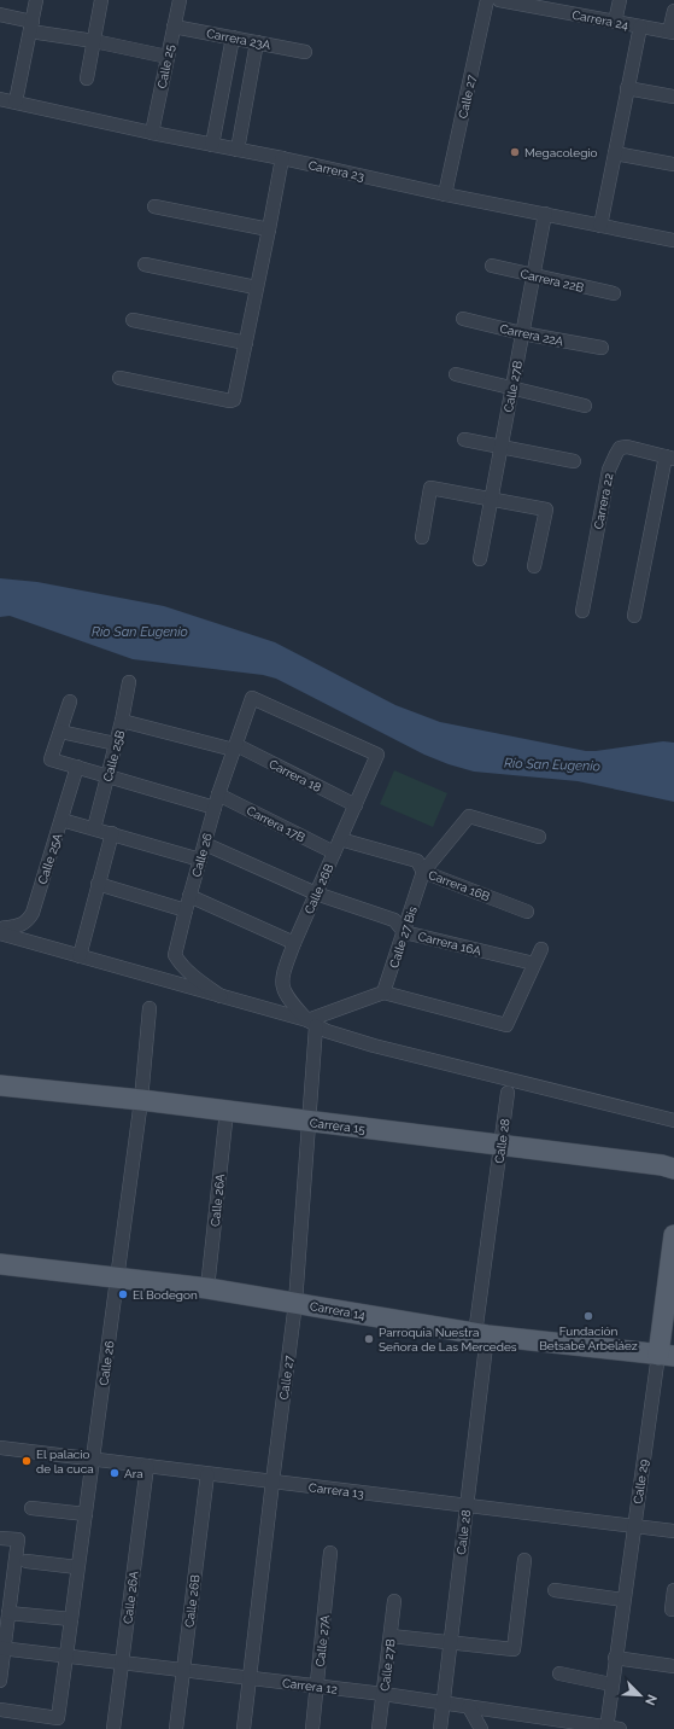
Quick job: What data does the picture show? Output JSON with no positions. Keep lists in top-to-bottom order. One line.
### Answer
{"streets":{"main road":["Carrera 15","Carrera 14","Calle 29"],"street":["Carrera 24","Carrera 23A","Calle 25","Calle 27","Carrera 23","Carrera 22B","Carrera 22A","Calle 27B","Carrera 22","Calle 25B","Carrera 18","Carrera 17B","Calle 26","Calle 25A","Carrera 16B","Calle 26B","Calle 27 Bis","Carrera 16A","Calle 28","Calle 26A","Carrera 13","Calle 27A","Carrera 12"]},"crossings":[["Carrera 23A","Calle 25"],["Calle 25","Carrera 23"],["Calle 27","Carrera 23"],["Calle 27","Calle 26B"],["Calle 27","Calle 27 Bis"],["Calle 27","Carrera 16A"],["Calle 27","Carrera 15"],["Calle 27","Carrera 14"],["Calle 27","Carrera 13"],["Calle 27","Carrera 12"],["Carrera 23","Calle 27B"],["Carrera 22B","Calle 27B"],["Carrera 22A","Calle 27B"],["Calle 27B","Carrera 12"],["Calle 25B","Carrera 18"],["Calle 25B","Carrera 17B"],["Carrera 18","Calle 26"],["Carrera 18","Calle 26B"],["Carrera 17B","Calle 26"],["Carrera 17B","Calle 25A"],["Carrera 17B","Calle 26B"],["Calle 26","Calle 26B"],["Calle 26","Carrera 16A"],["Calle 26","Carrera 15"],["Calle 26","Carrera 14"],["Calle 26","Carrera 13"],["Calle 26","Carrera 12"],["Carrera 16B","Calle 26B"],["Carrera 16B","Calle 27 Bis"],["Calle 26B","Calle 27 Bis"],["Calle 26B","Carrera 16A"],["Calle 26B","Carrera 13"],["Calle 26B","Carrera 12"],["Calle 27 Bis","Carrera 16A"],["Carrera 15","Calle 28"],["Carrera 15","Calle 26A"],["Calle 28","Carrera 14"],["Calle 28","Carrera 13"],["Calle 28","Carrera 12"],["Calle 26A","Carrera 14"],["Calle 26A","Carrera 13"],["Calle 26A","Carrera 12"],["Carrera 14","Calle 29"],["Calle 29","Carrera 13"],["Calle 29","Carrera 12"],["Calle 27A","Carrera 12"]],"water":["Río San Eugenio"],"places":["Megacolegio","El Bodegon","Fundación Betsabé Arbeláez","Parroquia Nuestra Señora de Las Mercedes","El palacio de la cuca","Ara"],"north":"bottom right"}
